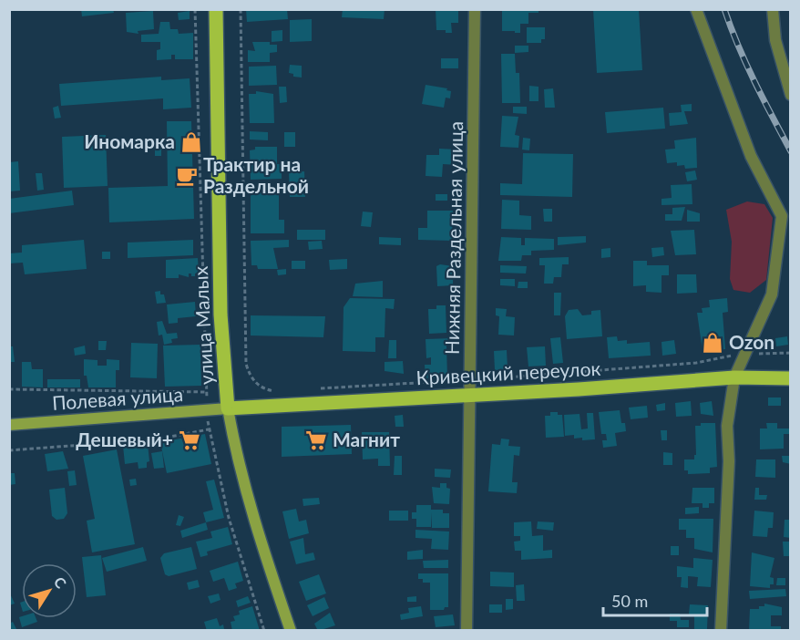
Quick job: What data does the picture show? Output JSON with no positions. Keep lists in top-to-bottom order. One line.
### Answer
{"streets":{"main road":["улица Малых","Кривецкий переулок"],"street":["Нижняя Раздельная улица","Полевая улица"]},"crossings":[["Нижняя Раздельная улица","Кривецкий переулок"],["улица Малых","Кривецкий переулок"],["улица Малых","Полевая улица"],["Кривецкий переулок","Полевая улица"]],"places":{"shop":["Иномарка","Ozon"],"cafe":["Трактир на Раздельной"],"supermarket":["Дешевый+","Магнит"]},"scale_bar":"50 m","north":"top right"}
